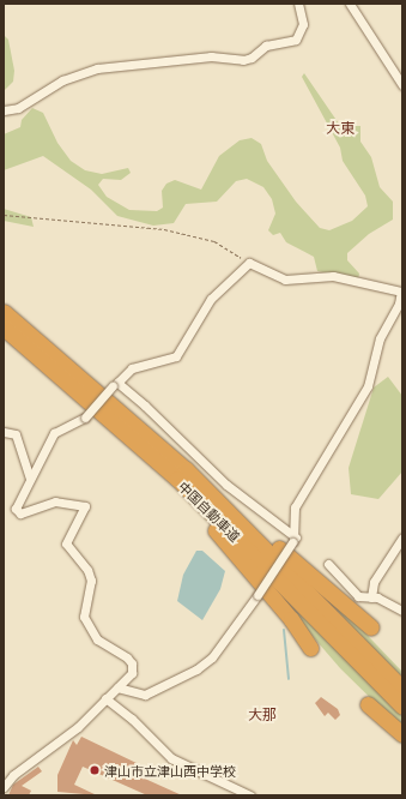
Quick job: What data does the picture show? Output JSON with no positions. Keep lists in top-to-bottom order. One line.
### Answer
{"streets":{"highway":["中国自動車道"]},"districts":["大東","大那"],"places":["津山市立津山西中学校"]}
